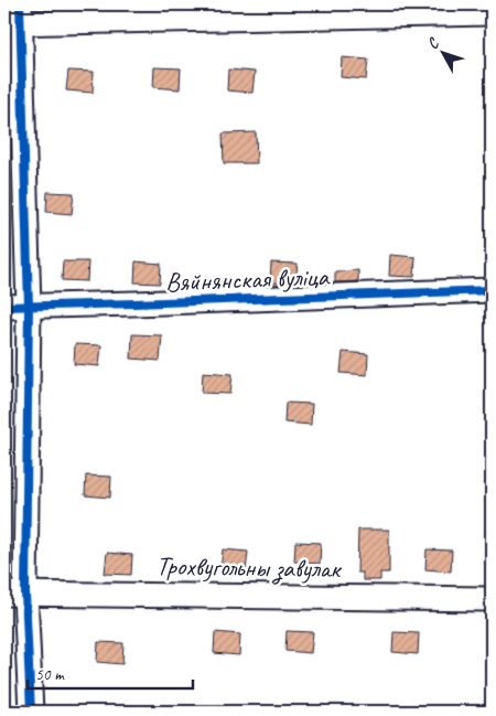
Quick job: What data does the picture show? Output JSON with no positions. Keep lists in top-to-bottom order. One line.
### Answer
{"streets":{"street":["Вяйнянская вуліца","Трохвугольны завулак"]},"scale_bar":"50 m","north":"top left"}
